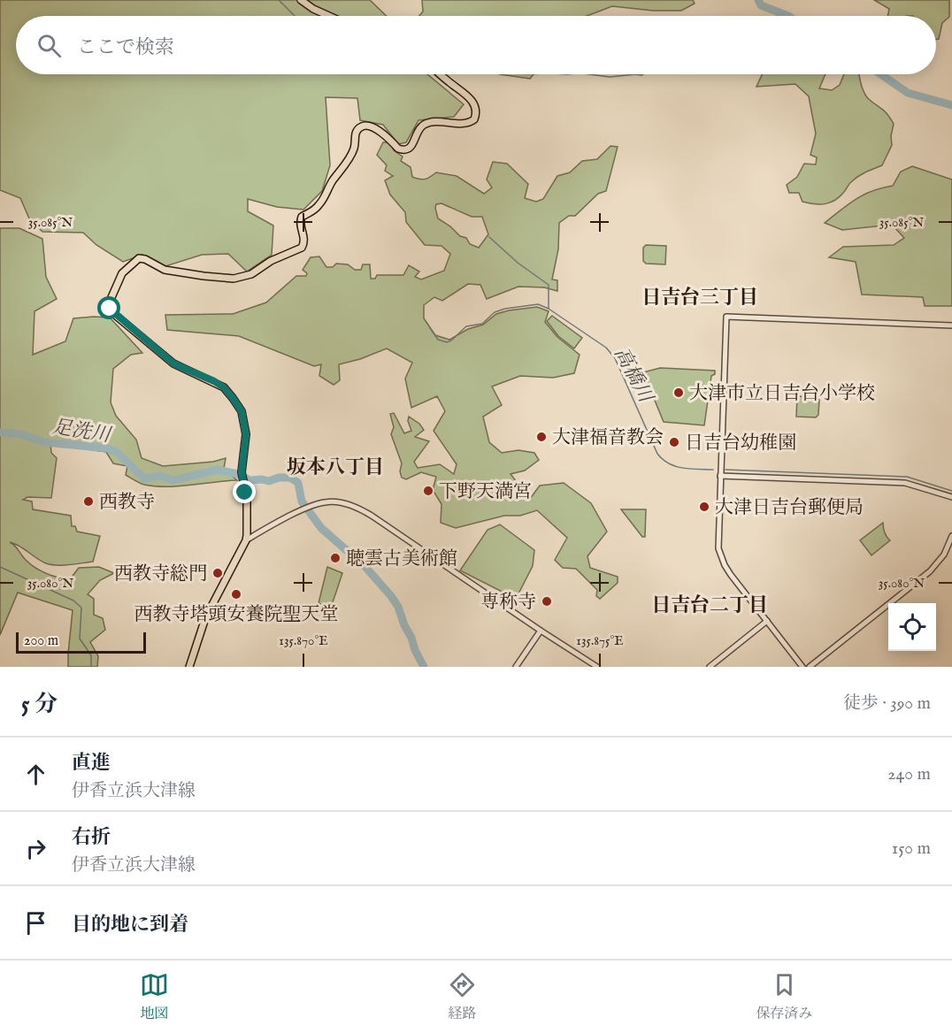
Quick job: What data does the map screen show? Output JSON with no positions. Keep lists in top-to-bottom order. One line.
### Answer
{"districts":["日吉台三丁目","坂本八丁目","日吉台二丁目"],"water":["高橋川","足洗川"],"places":["大津市立日吉台小学校","大津福音教会","日吉台幼稚園","下野天満宮","西教寺","大津日吉台郵便局","聴雲古美術館","西教寺総門","西教寺塔頭安養院聖天堂","専称寺"],"scale_bar":"200 m","page":{"search":"ここで検索","scale":"200 m","heading":["5 分","徒歩 · 390 m"],"list":[["直進","伊香立浜大津線","240 m"],["右折","伊香立浜大津線","150 m"],"目的地に到着"],"nav":["地図","経路","保存済み"]},"coordinates":["35.085°N","35.080°N","135.870°E","135.875°E"]}
